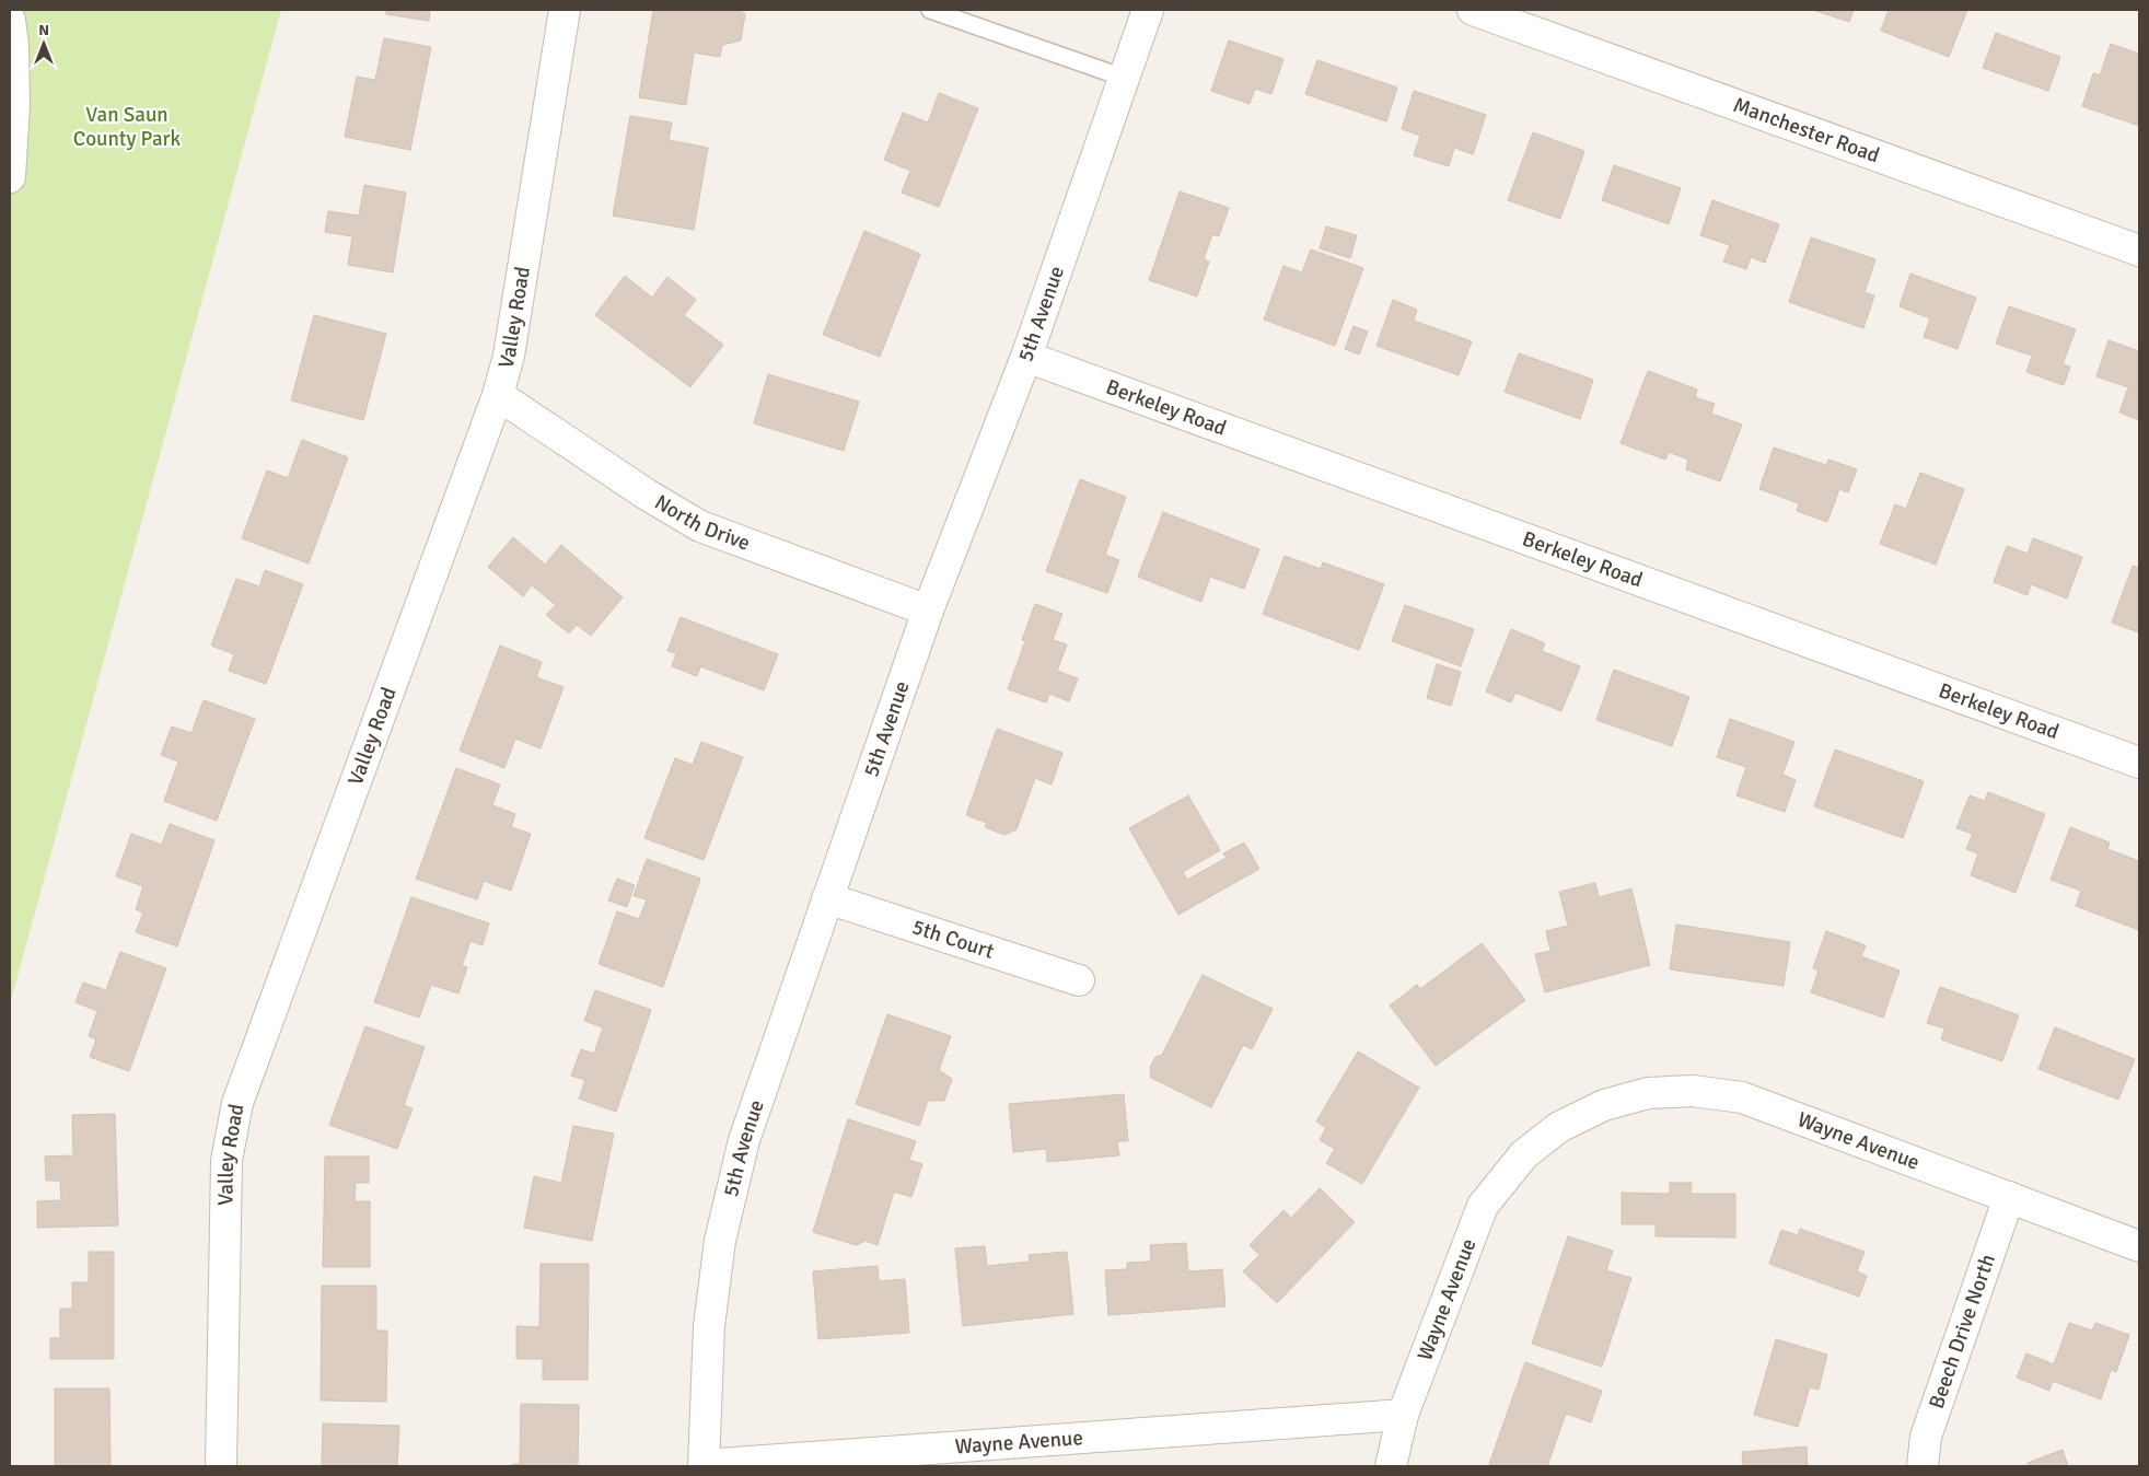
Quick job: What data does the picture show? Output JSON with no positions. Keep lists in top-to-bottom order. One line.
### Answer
{"streets":{"street":["Manchester Road","5th Avenue","Valley Road","Berkeley Road","North Drive","5th Court","Wayne Avenue","Beech Drive North"]},"crossings":[["5th Avenue","Berkeley Road"],["5th Avenue","North Drive"],["5th Avenue","5th Court"],["5th Avenue","Wayne Avenue"],["Valley Road","North Drive"],["Wayne Avenue","Beech Drive North"]],"parks":["Van Saun County Park"],"north":"top"}
